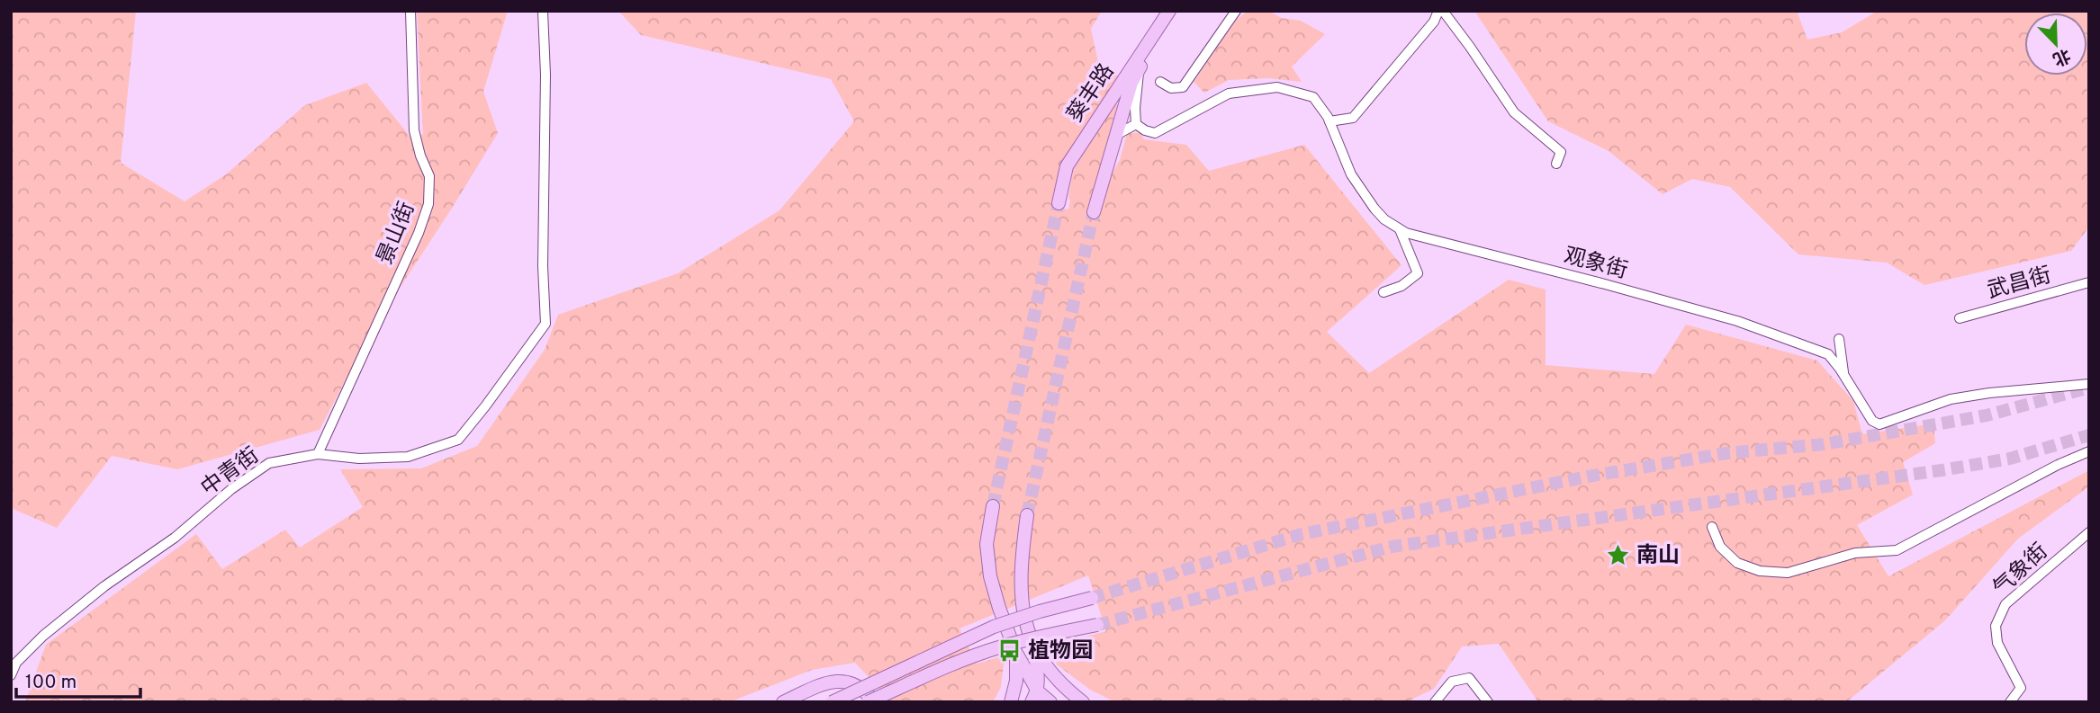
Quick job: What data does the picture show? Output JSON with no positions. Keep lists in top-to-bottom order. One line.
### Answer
{"streets":{"main road":["葵丰路"],"street":["景山街","观象街","武昌街","中青街","气象街"]},"crossings":[["景山街","中青街"]],"places":{"place":["南山"],"bus stop":["植物园"]},"scale_bar":"100 m","north":"bottom right"}
